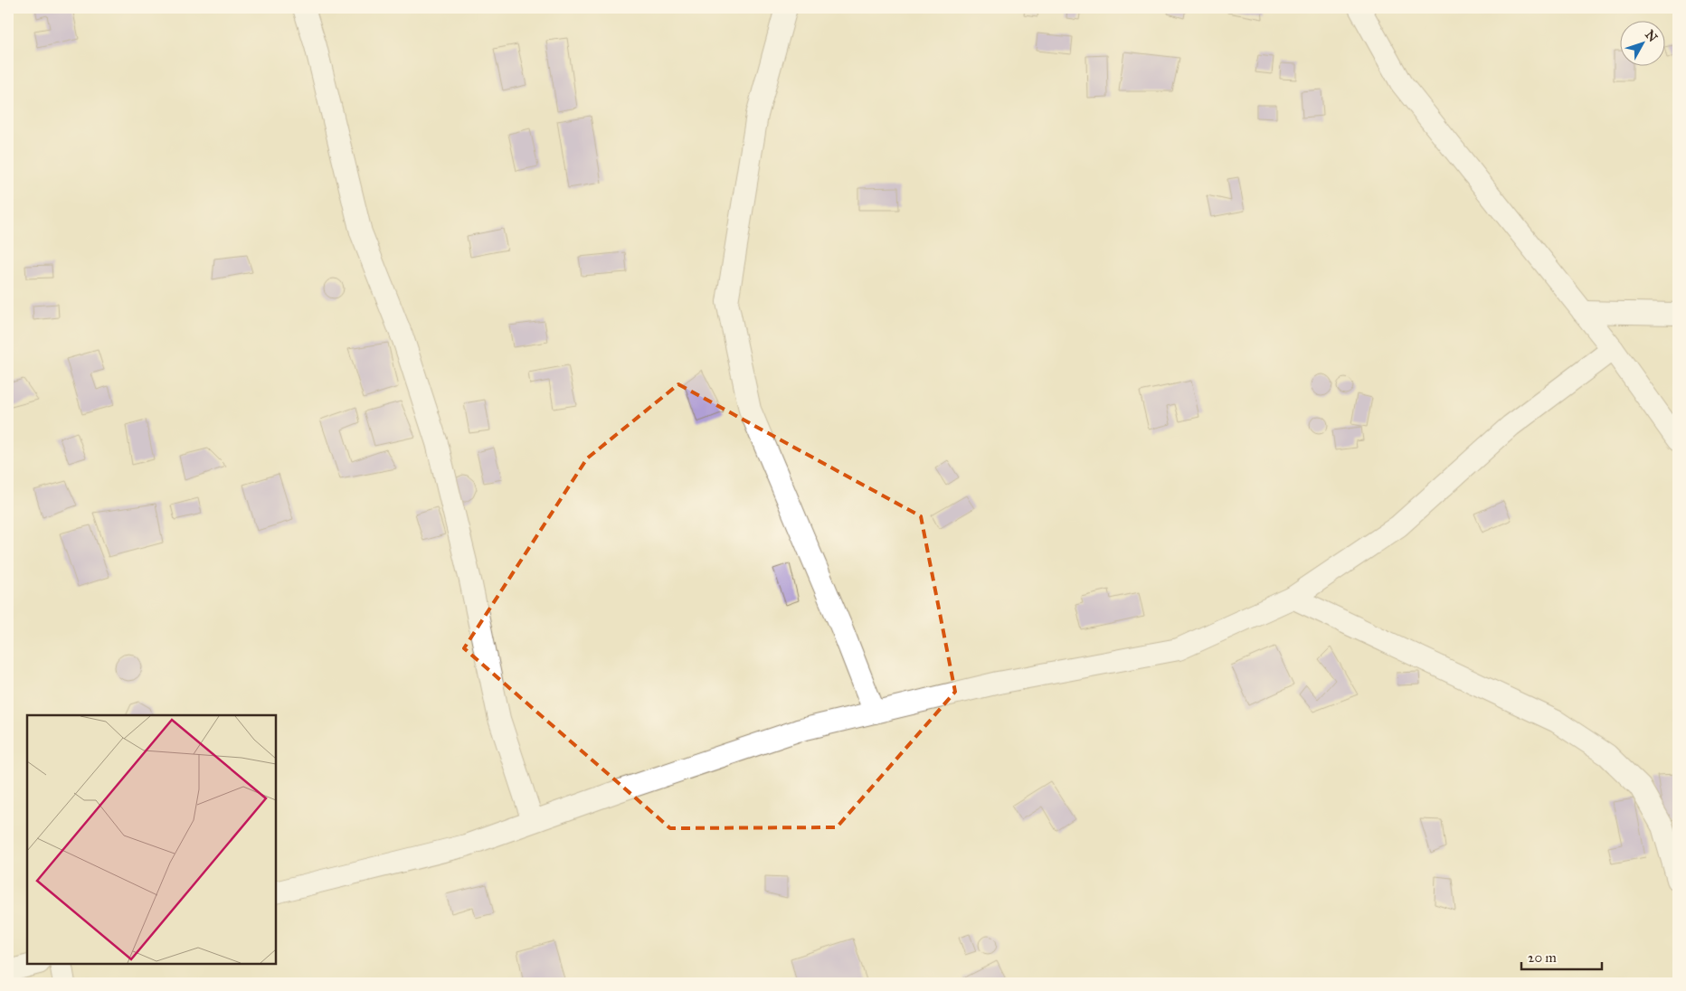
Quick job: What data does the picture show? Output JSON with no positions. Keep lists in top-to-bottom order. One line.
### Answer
{"scale_bar":"20 m","north":"top right"}
